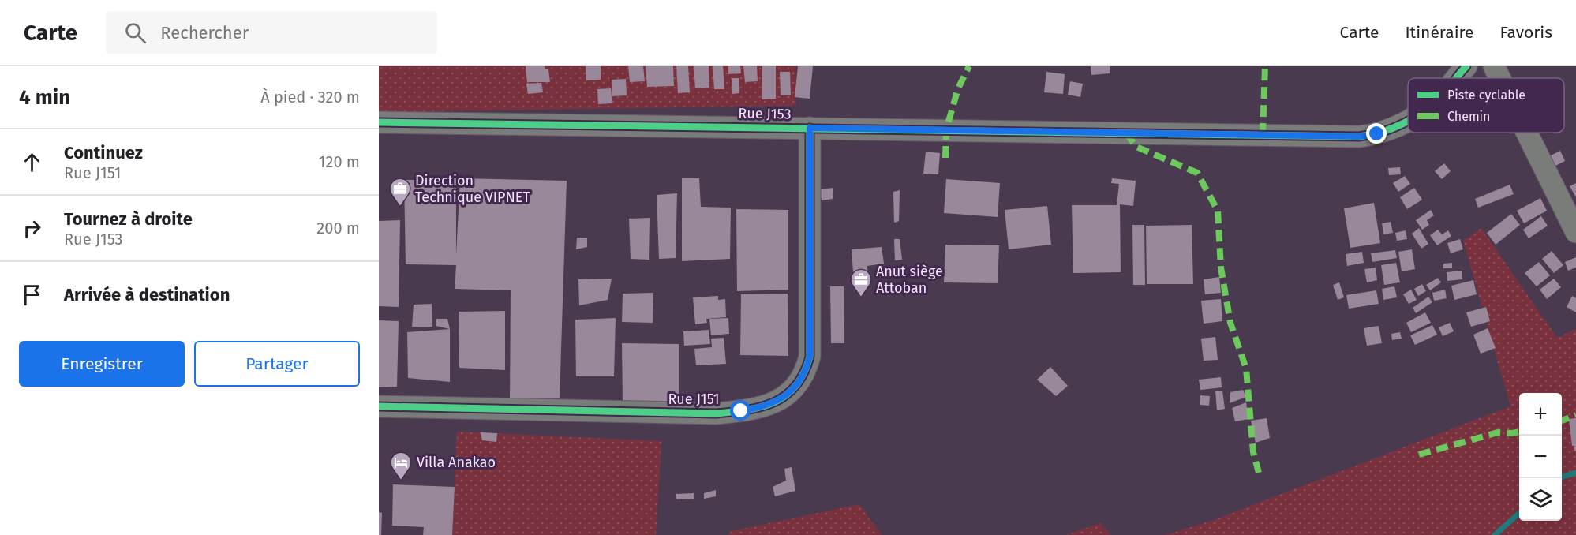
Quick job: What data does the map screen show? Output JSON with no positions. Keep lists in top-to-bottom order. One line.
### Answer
{"streets":{"street":["Rue J153","Rue J151"]},"crossings":[["Rue J153","Rue J151"]],"places":{"office":["Direction Technique VIPNET","Anut siège Attoban"],"hotel":["Villa Anakao"]},"legend":["Piste cyclable","Chemin"],"page":{"header":"Carte","search":"Rechercher","nav":["Carte","Itinéraire","Favoris"],"heading":["4 min","À pied · 320 m"],"list":[["Continuez","Rue J151","120 m"],["Tournez à droite","Rue J153","200 m"],"Arrivée à destination"],"buttons":["Enregistrer","Partager"],"map_buttons":["+","−"]}}
